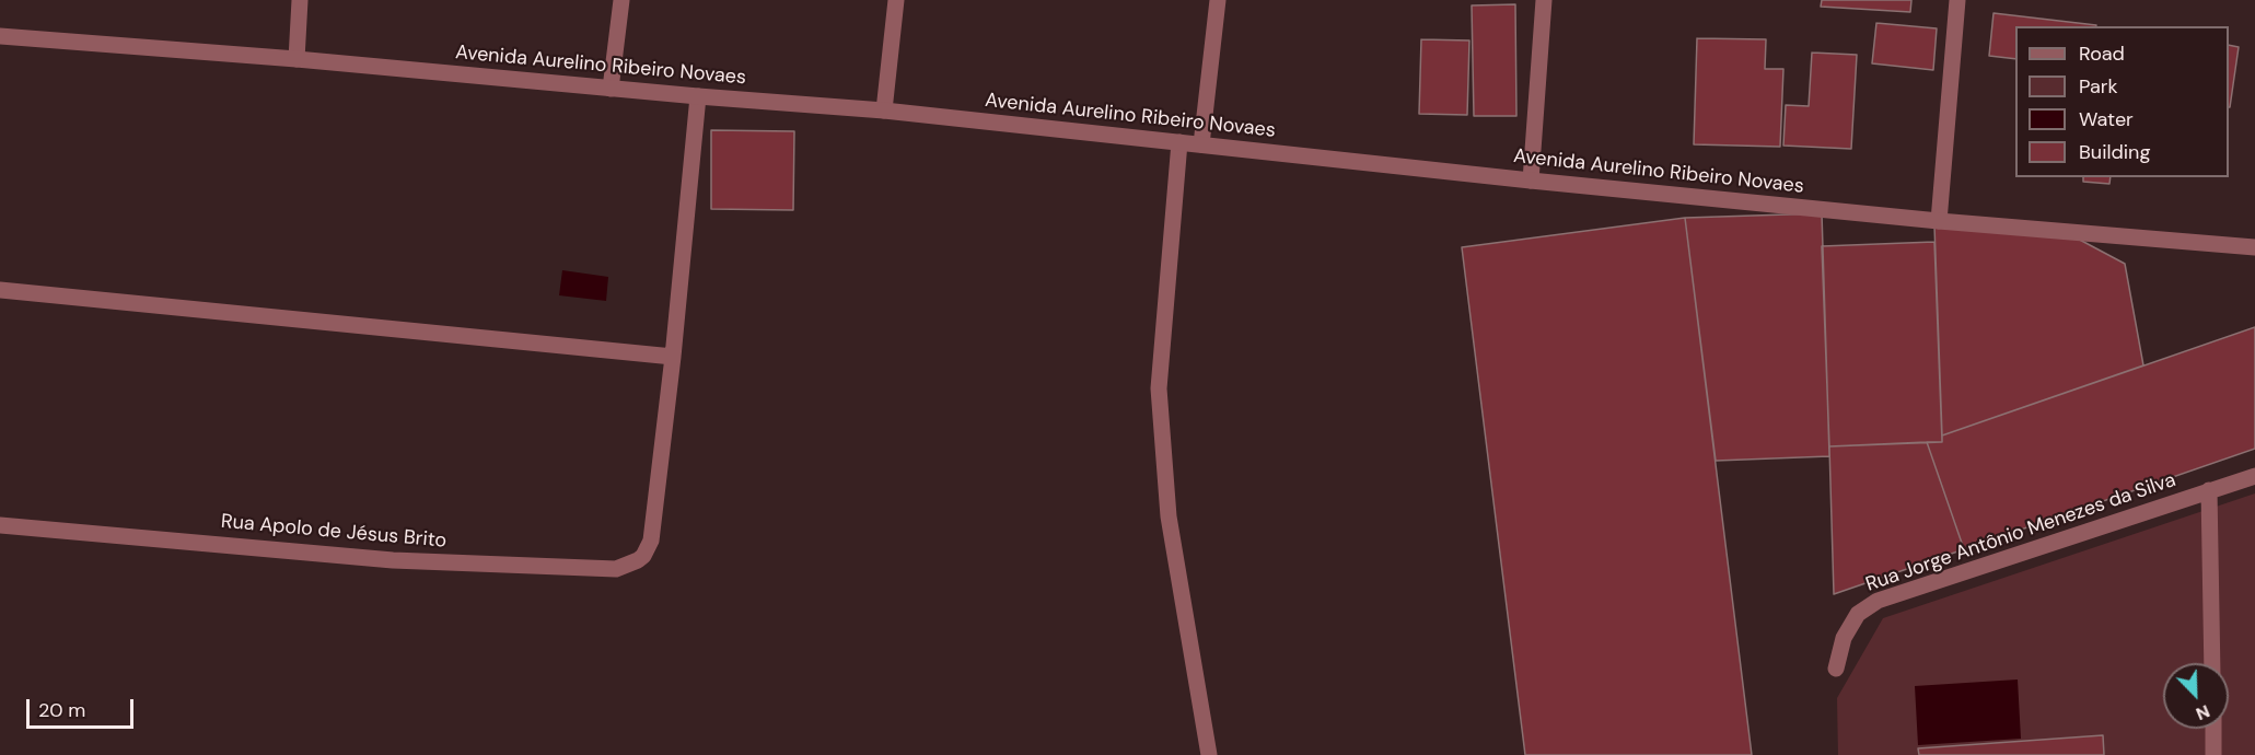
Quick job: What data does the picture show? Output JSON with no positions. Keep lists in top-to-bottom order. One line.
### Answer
{"streets":{"street":["Avenida Aurelino Ribeiro Novaes","Rua Apolo de Jésus Brito","Rua Jorge Antônio Menezes da Silva"]},"legend":["Road","Park","Water","Building"],"scale_bar":"20 m","north":"bottom right"}
